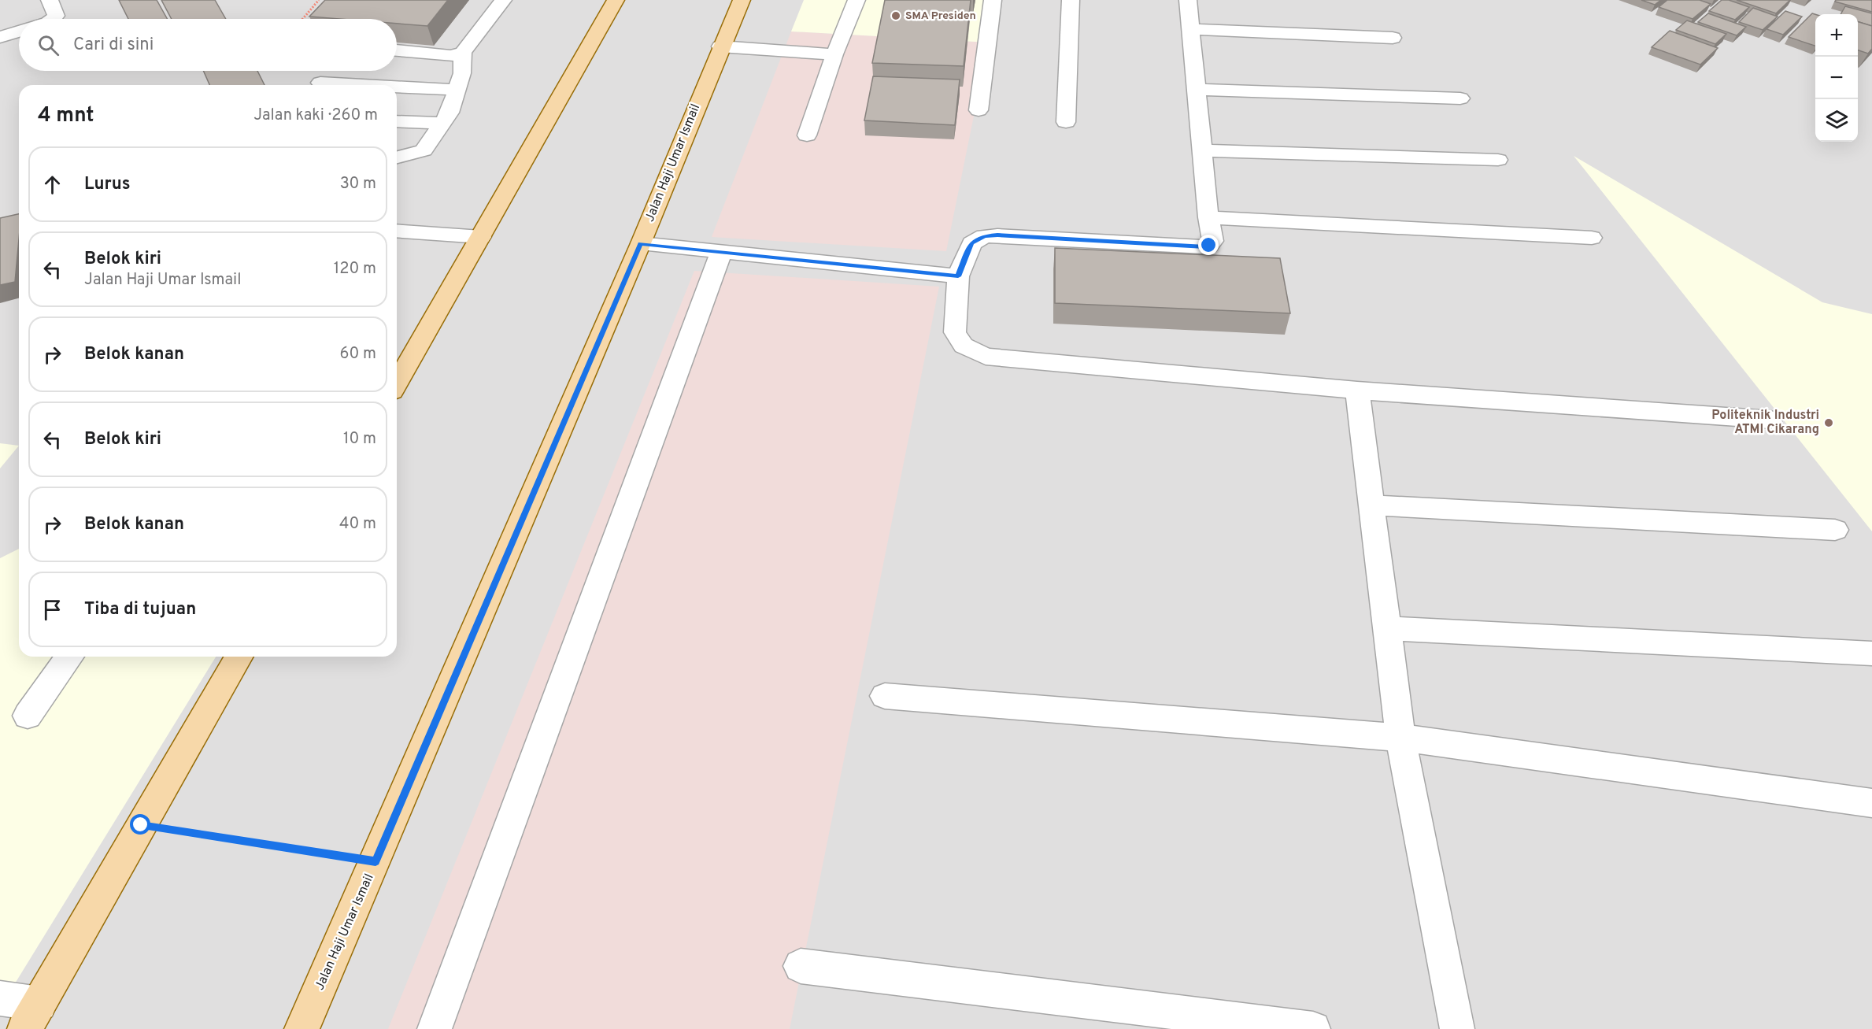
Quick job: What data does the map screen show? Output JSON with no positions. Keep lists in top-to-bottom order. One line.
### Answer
{"streets":{"main road":["Jalan Haji Umar Ismail"]},"places":["SMA Presiden","Politeknik Industri ATMI Cikarang"],"page":{"map_buttons":["+","−"],"search":"Cari di sini","heading":["4 mnt","Jalan kaki · 260 m"],"list":[["Lurus","30 m"],["Belok kiri","Jalan Haji Umar Ismail","120 m"],["Belok kanan","60 m"],["Belok kiri","10 m"],["Belok kanan","40 m"],"Tiba di tujuan"]}}
